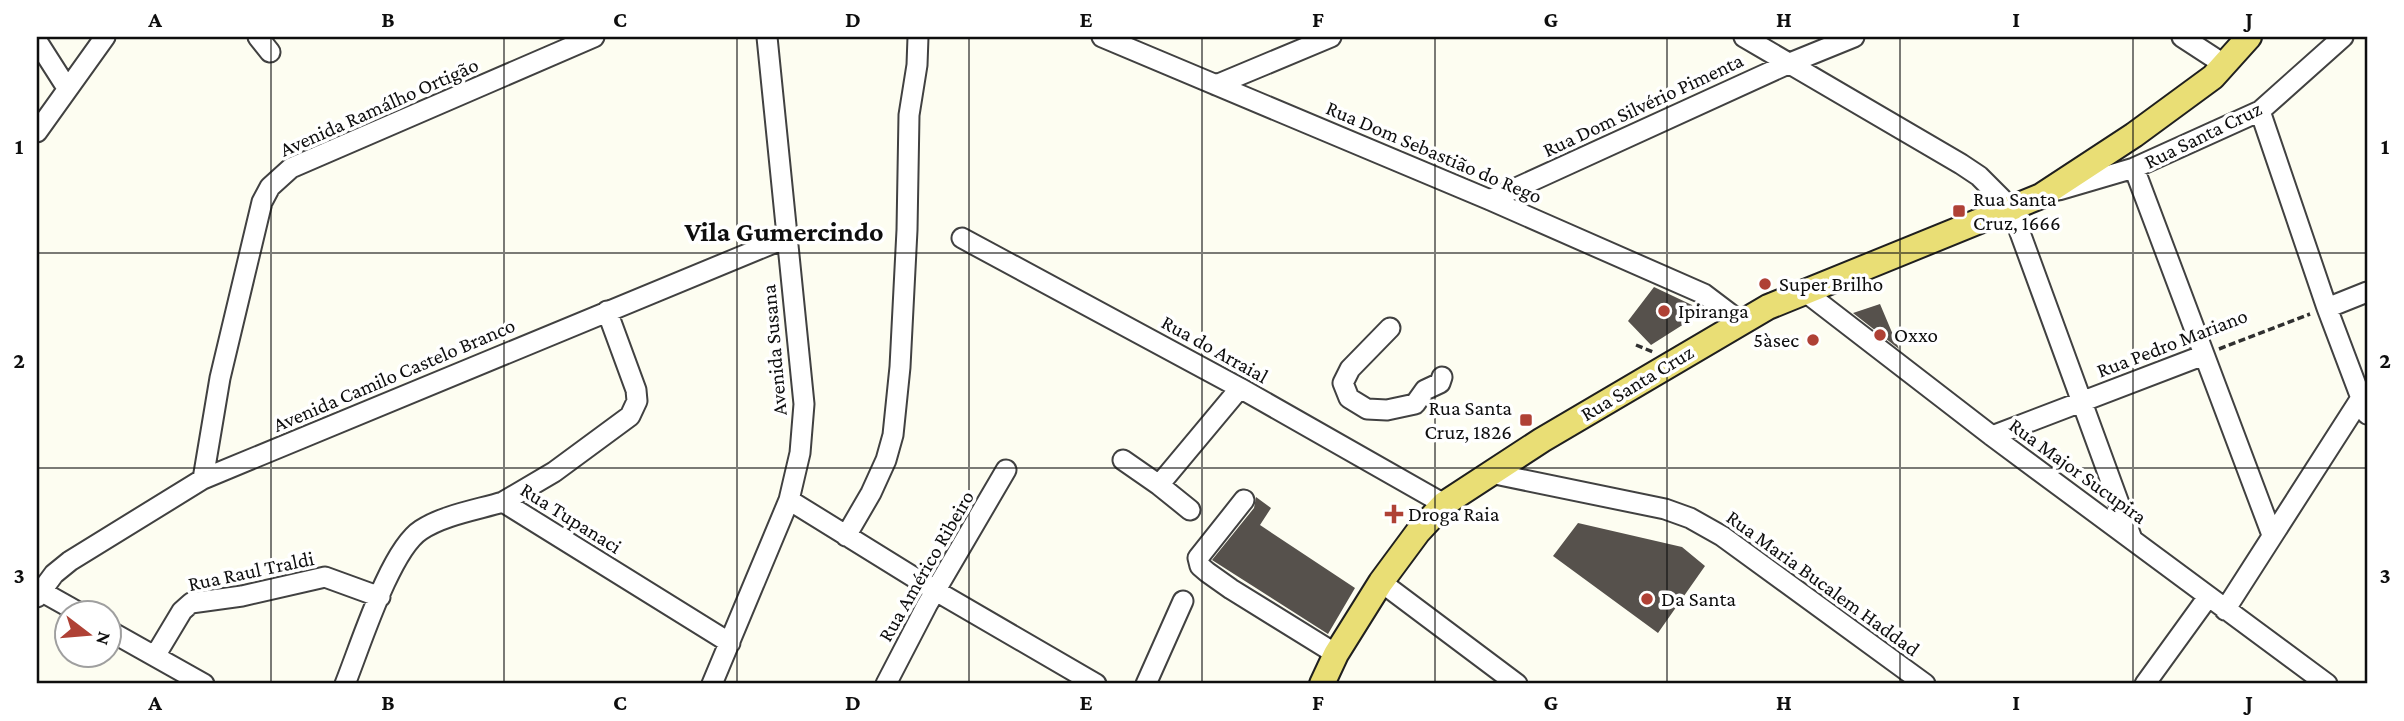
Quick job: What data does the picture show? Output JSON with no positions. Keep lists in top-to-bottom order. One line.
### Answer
{"streets":{"main road":["Rua Santa Cruz"],"street":["Rua Dom Silvério Pimenta","Avenida Ramálho Ortigão","Rua Dom Sebastião do Rego","Rua Pedro Mariano","Rua do Arraial","Avenida Susana","Avenida Camilo Castelo Branco","Rua Major Sucupira","Rua Tupanaci","Rua Américo Ribeiro","Rua Raul Traldi","Rua Maria Bucalem Haddad"]},"crossings":[["Rua Dom Silvério Pimenta","Rua Dom Sebastião do Rego"],["Avenida Ramálho Ortigão","Avenida Camilo Castelo Branco"],["Rua Santa Cruz","Rua Dom Sebastião do Rego"],["Rua Santa Cruz","Rua do Arraial"],["Rua Santa Cruz","Rua Major Sucupira"],["Rua Santa Cruz","Rua Maria Bucalem Haddad"],["Rua Pedro Mariano","Rua Major Sucupira"],["Avenida Susana","Avenida Camilo Castelo Branco"],["Avenida Susana","Rua Tupanaci"],["Rua Tupanaci","Rua Raul Traldi"]],"districts":["Vila Gumercindo"],"places":{"transit":["Rua Santa Cruz, 1666","Rua Santa Cruz, 1826"],"other":["Super Brilho","Ipiranga","Oxxo","5àsec","Da Santa"],"health":["Droga Raia"]},"north":"right","grid":{"columns":["A","B","C","D","E","F","G","H","I","J"],"rows":["1","2","3"]}}
